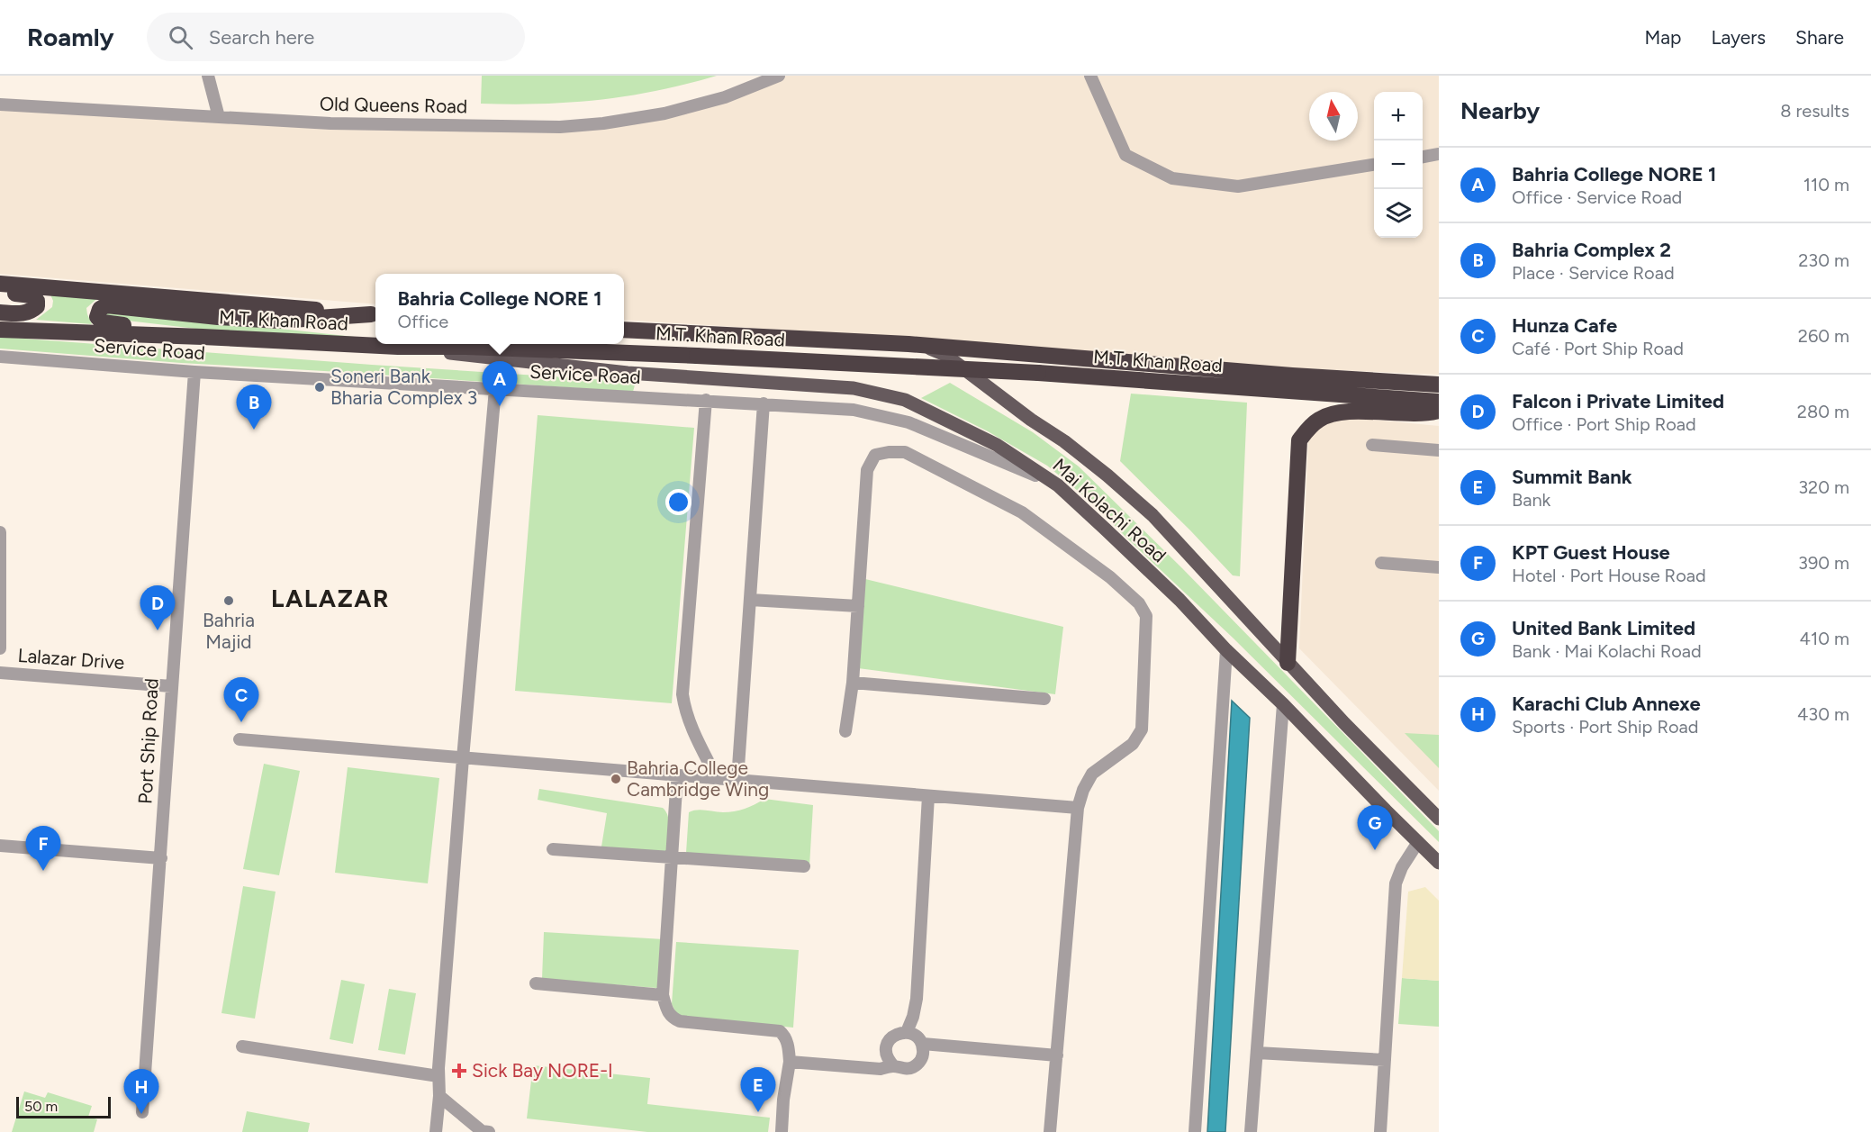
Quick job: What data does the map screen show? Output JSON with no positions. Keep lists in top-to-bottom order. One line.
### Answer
{"streets":{"highway":["M.T. Khan Road"],"main road":["Mai Kolachi Road"],"street":["Old Queens Road","Service Road","Lalazar Drive","Port Ship Road"]},"crossings":[["M.T. Khan Road","Mai Kolachi Road"],["Service Road","Mai Kolachi Road"],["Service Road","Port Ship Road"],["Lalazar Drive","Port Ship Road"]],"districts":["LALAZAR"],"places":{"other":["Soneri Bank Bharia Complex 3","Bahria Majid","Bahria College Cambridge Wing"],"health":["Sick Bay NORE-I"]},"scale_bar":"50 m","north":"top","page":{"header":"Roamly","search":"Search here","nav":["Map","Layers","Share"],"heading":["Nearby","8 results"],"map_buttons":["+","−"],"list":[{"mark":"A","name":"Bahria College NORE 1","note":"Office · Service Road","value":"110 m"},{"mark":"B","name":"Bahria Complex 2","note":"Place · Service Road","value":"230 m"},{"mark":"C","name":"Hunza Cafe","note":"Café · Port Ship Road","value":"260 m"},{"mark":"D","name":"Falcon i Private Limited","note":"Office · Port Ship Road","value":"280 m"},{"mark":"E","name":"Summit Bank","note":"Bank","value":"320 m"},{"mark":"F","name":"KPT Guest House","note":"Hotel · Port House Road","value":"390 m"},{"mark":"G","name":"United Bank Limited","note":"Bank · Mai Kolachi Road","value":"410 m"},{"mark":"H","name":"Karachi Club Annexe","note":"Sports · Port Ship Road","value":"430 m"}],"popup":["Bahria College NORE 1","Office"],"pins":["A","B","D","C","G","F","E","H"],"scale":"50 m"}}
